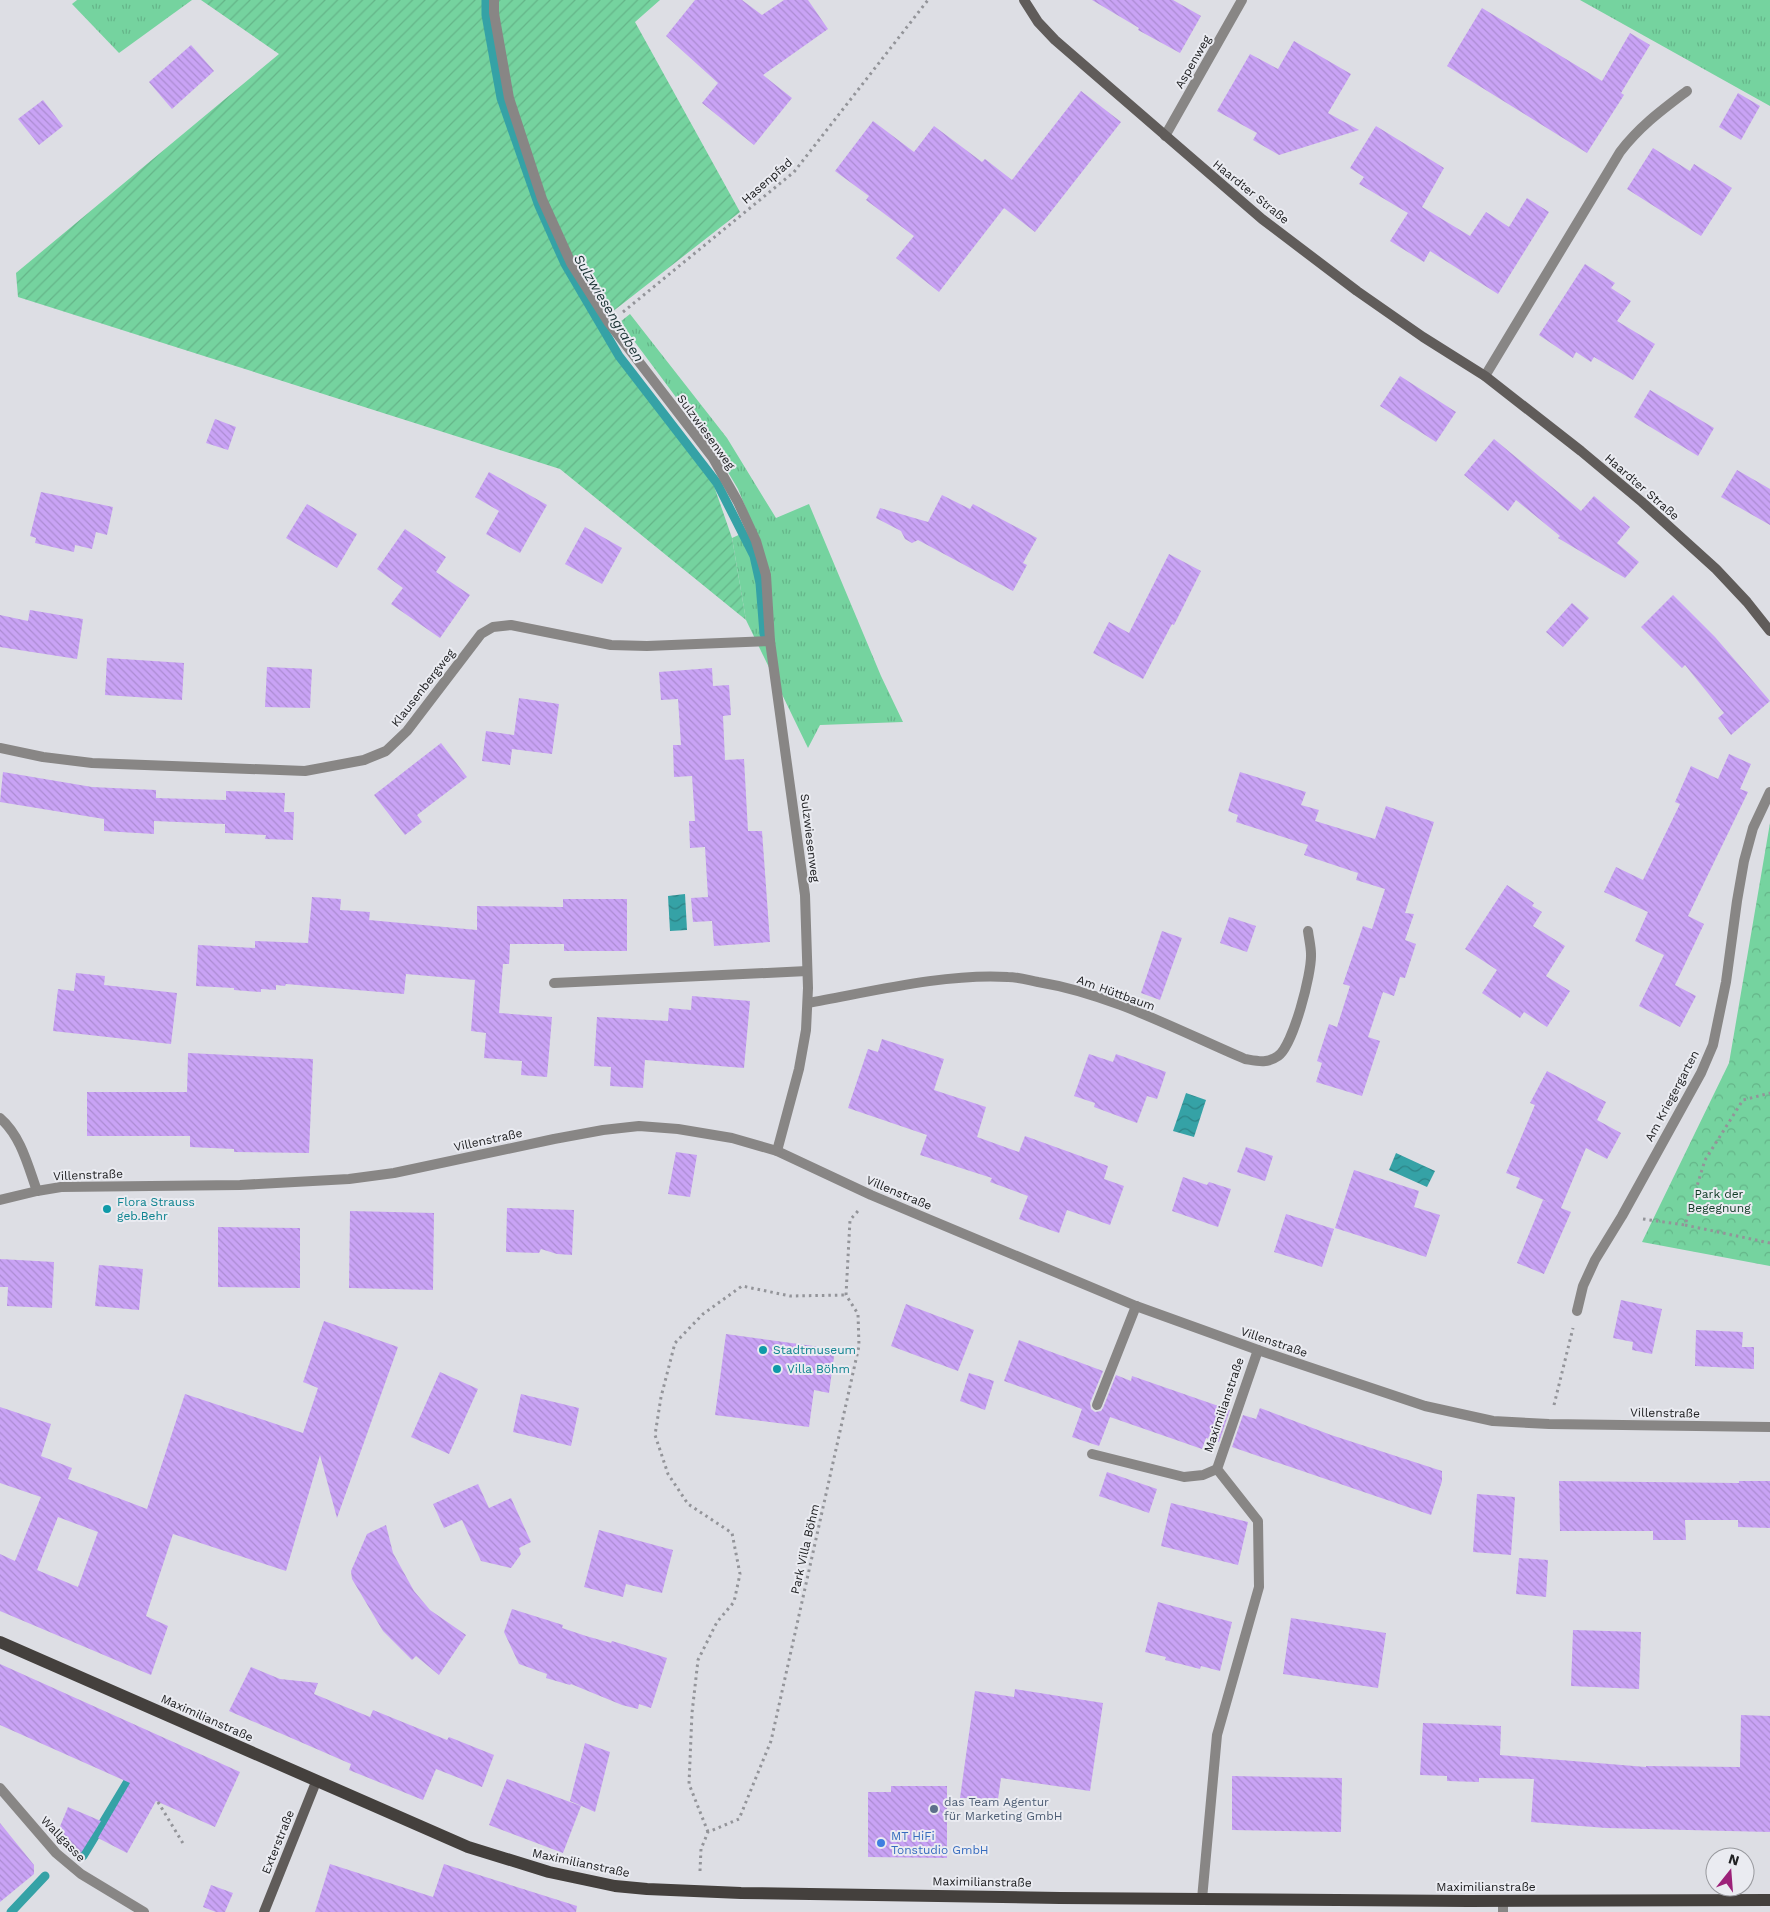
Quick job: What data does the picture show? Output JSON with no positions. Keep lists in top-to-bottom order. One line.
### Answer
{"streets":{"main road":["Maximilianstraße"],"street":["Aspenweg","Haardter Straße","Sulzwiesenweg","Klausenbergweg","Am Hüttbaum","Am Kriegergarten","Villenstraße","Wallgasse","Exterstraße"],"path":["Hasenpfad","Park Villa Böhm"]},"crossings":[["Aspenweg","Haardter Straße"],["Hasenpfad","Sulzwiesenweg"],["Sulzwiesenweg","Klausenbergweg"],["Sulzwiesenweg","Am Hüttbaum"],["Sulzwiesenweg","Villenstraße"],["Villenstraße","Maximilianstraße"],["Maximilianstraße","Exterstraße"]],"water":["Sulzwiesengraben"],"parks":["Park der Begegnung"],"places":["Flora Strauss geb.Behr","Stadtmuseum","Villa Böhm","das Team Agentur für Marketing GmbH","MT HiFi Tonstudio GmbH"],"north":"top"}
